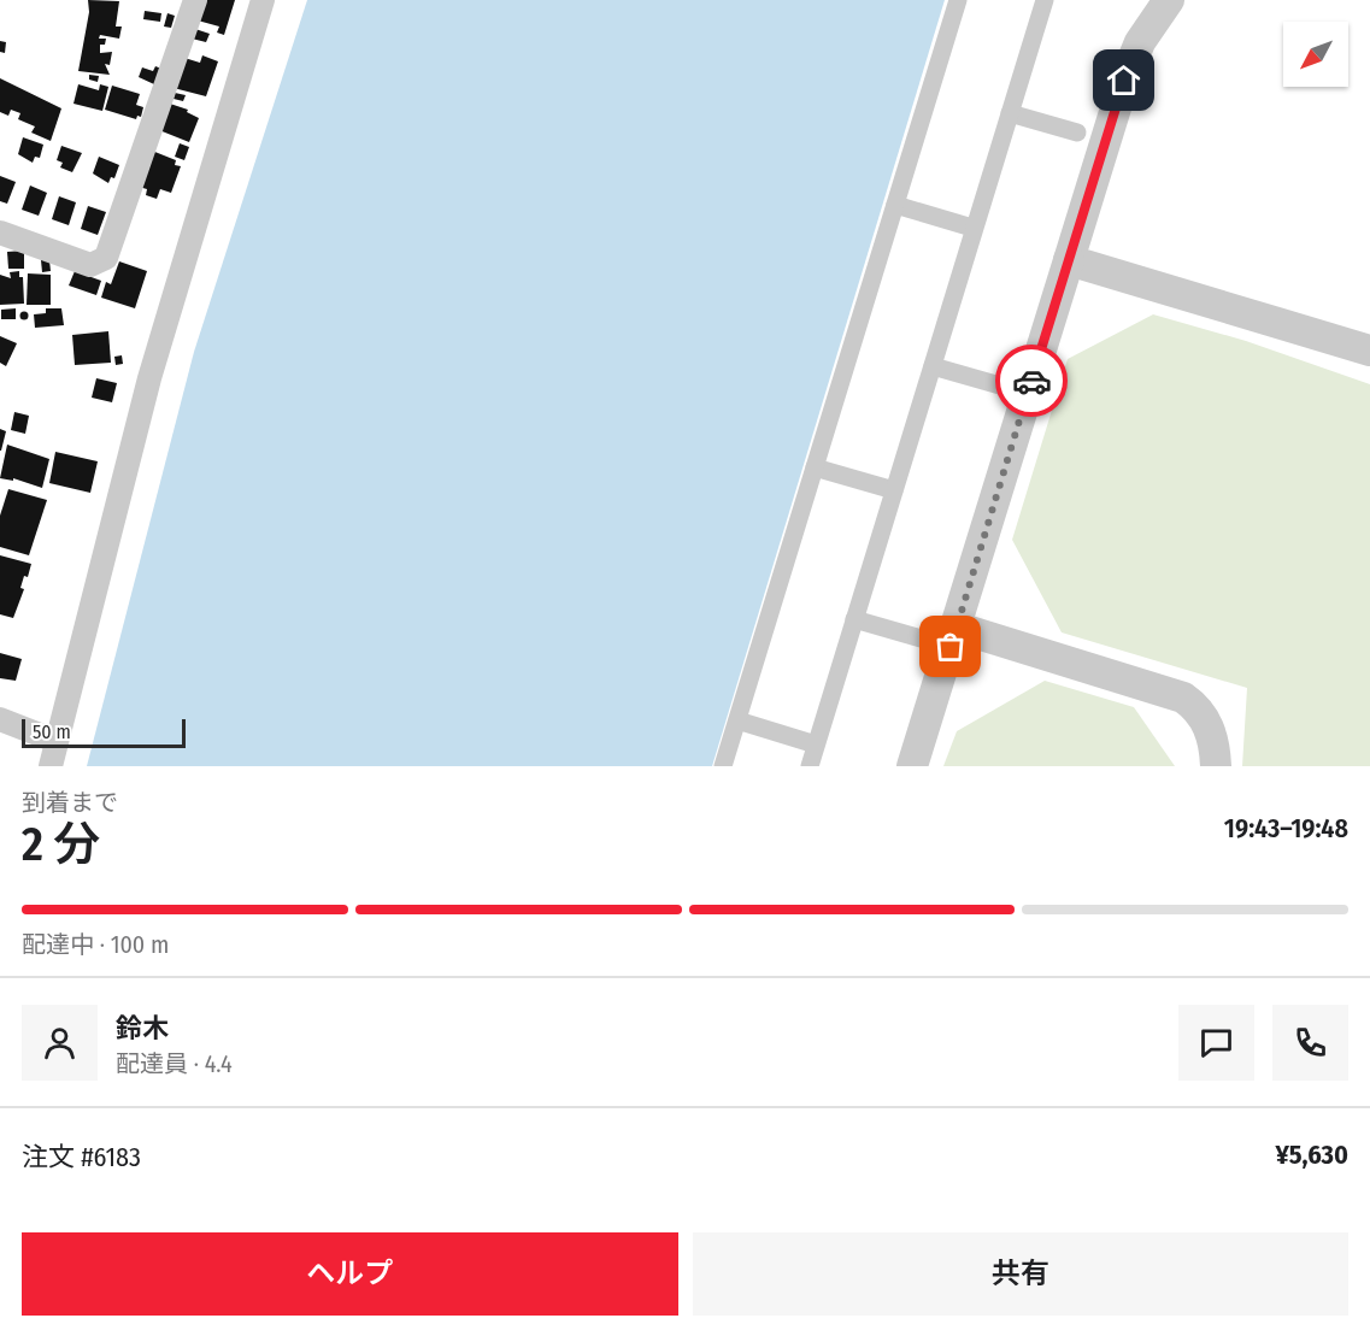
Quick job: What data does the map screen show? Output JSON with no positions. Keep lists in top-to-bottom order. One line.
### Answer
{"scale_bar":"50 m","north":"bottom left","page":{"scale":"50 m","heading":["2 分","到着まで","19:43–19:48"],"panel":["鈴木","配達員 · 4.4","注文 #6183","¥5,630"],"bar":"配達中 · 100 m","buttons":["ヘルプ","共有"]}}
